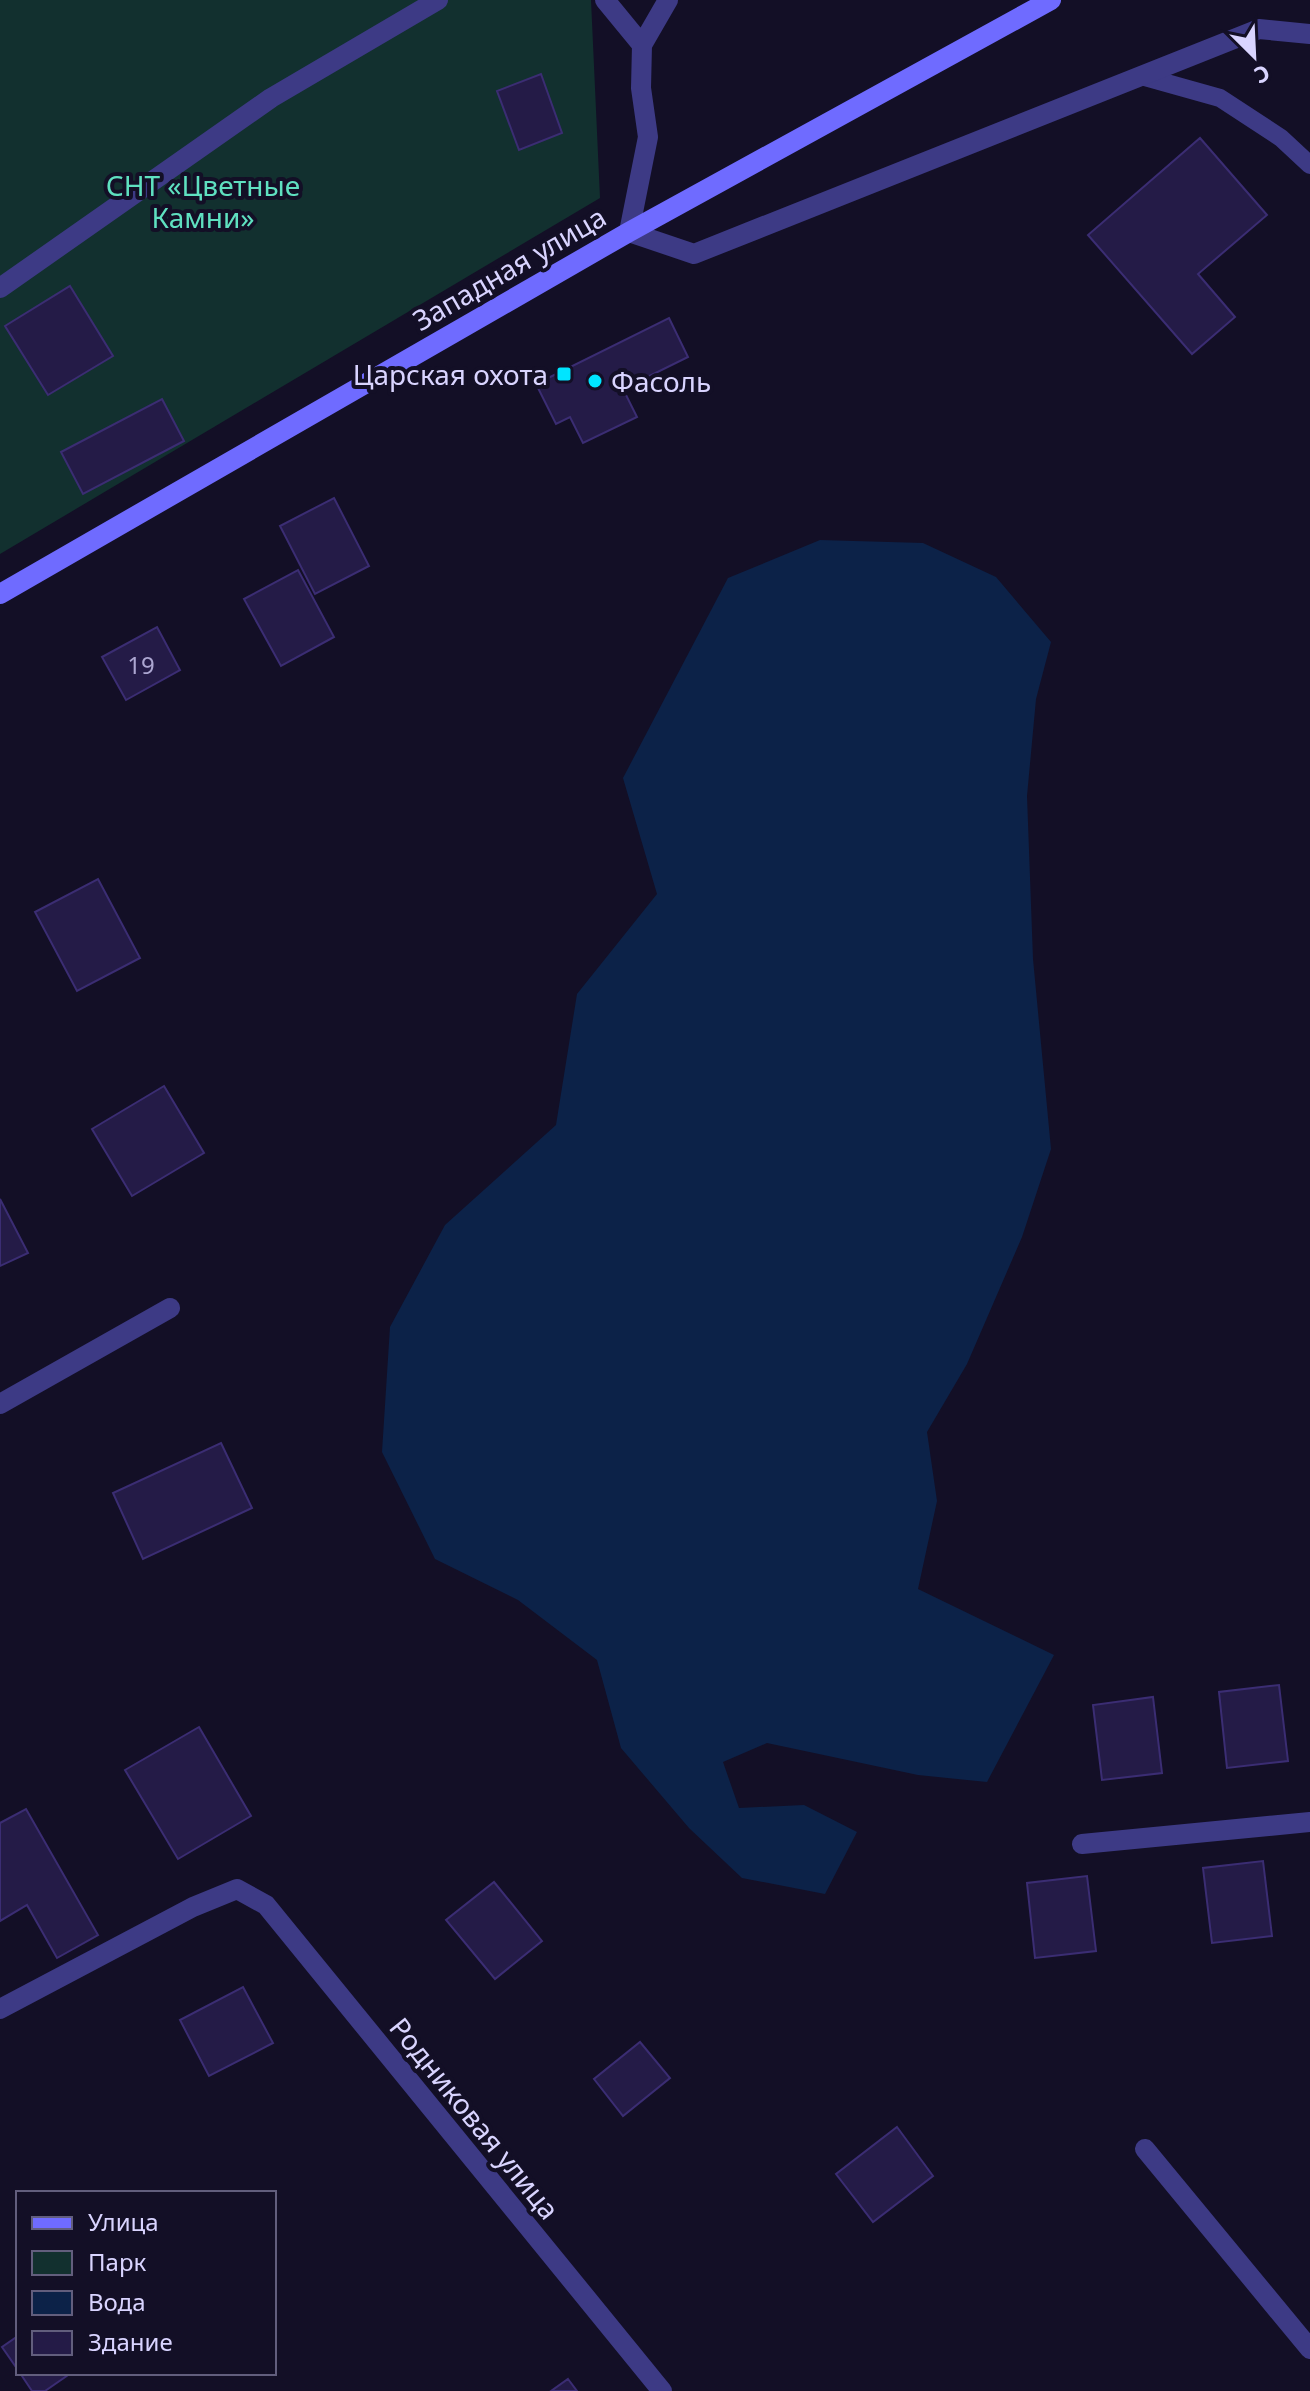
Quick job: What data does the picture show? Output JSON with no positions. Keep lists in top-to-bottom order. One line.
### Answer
{"streets":{"main road":["Западная улица"],"street":["Родниковая улица"]},"parks":["СНТ «Цветные Камни»"],"places":{"transit":["Царская охота"],"other":["Фасоль"]},"house_numbers":["19"],"legend":["Улица","Парк","Вода","Здание"],"north":"bottom right"}
